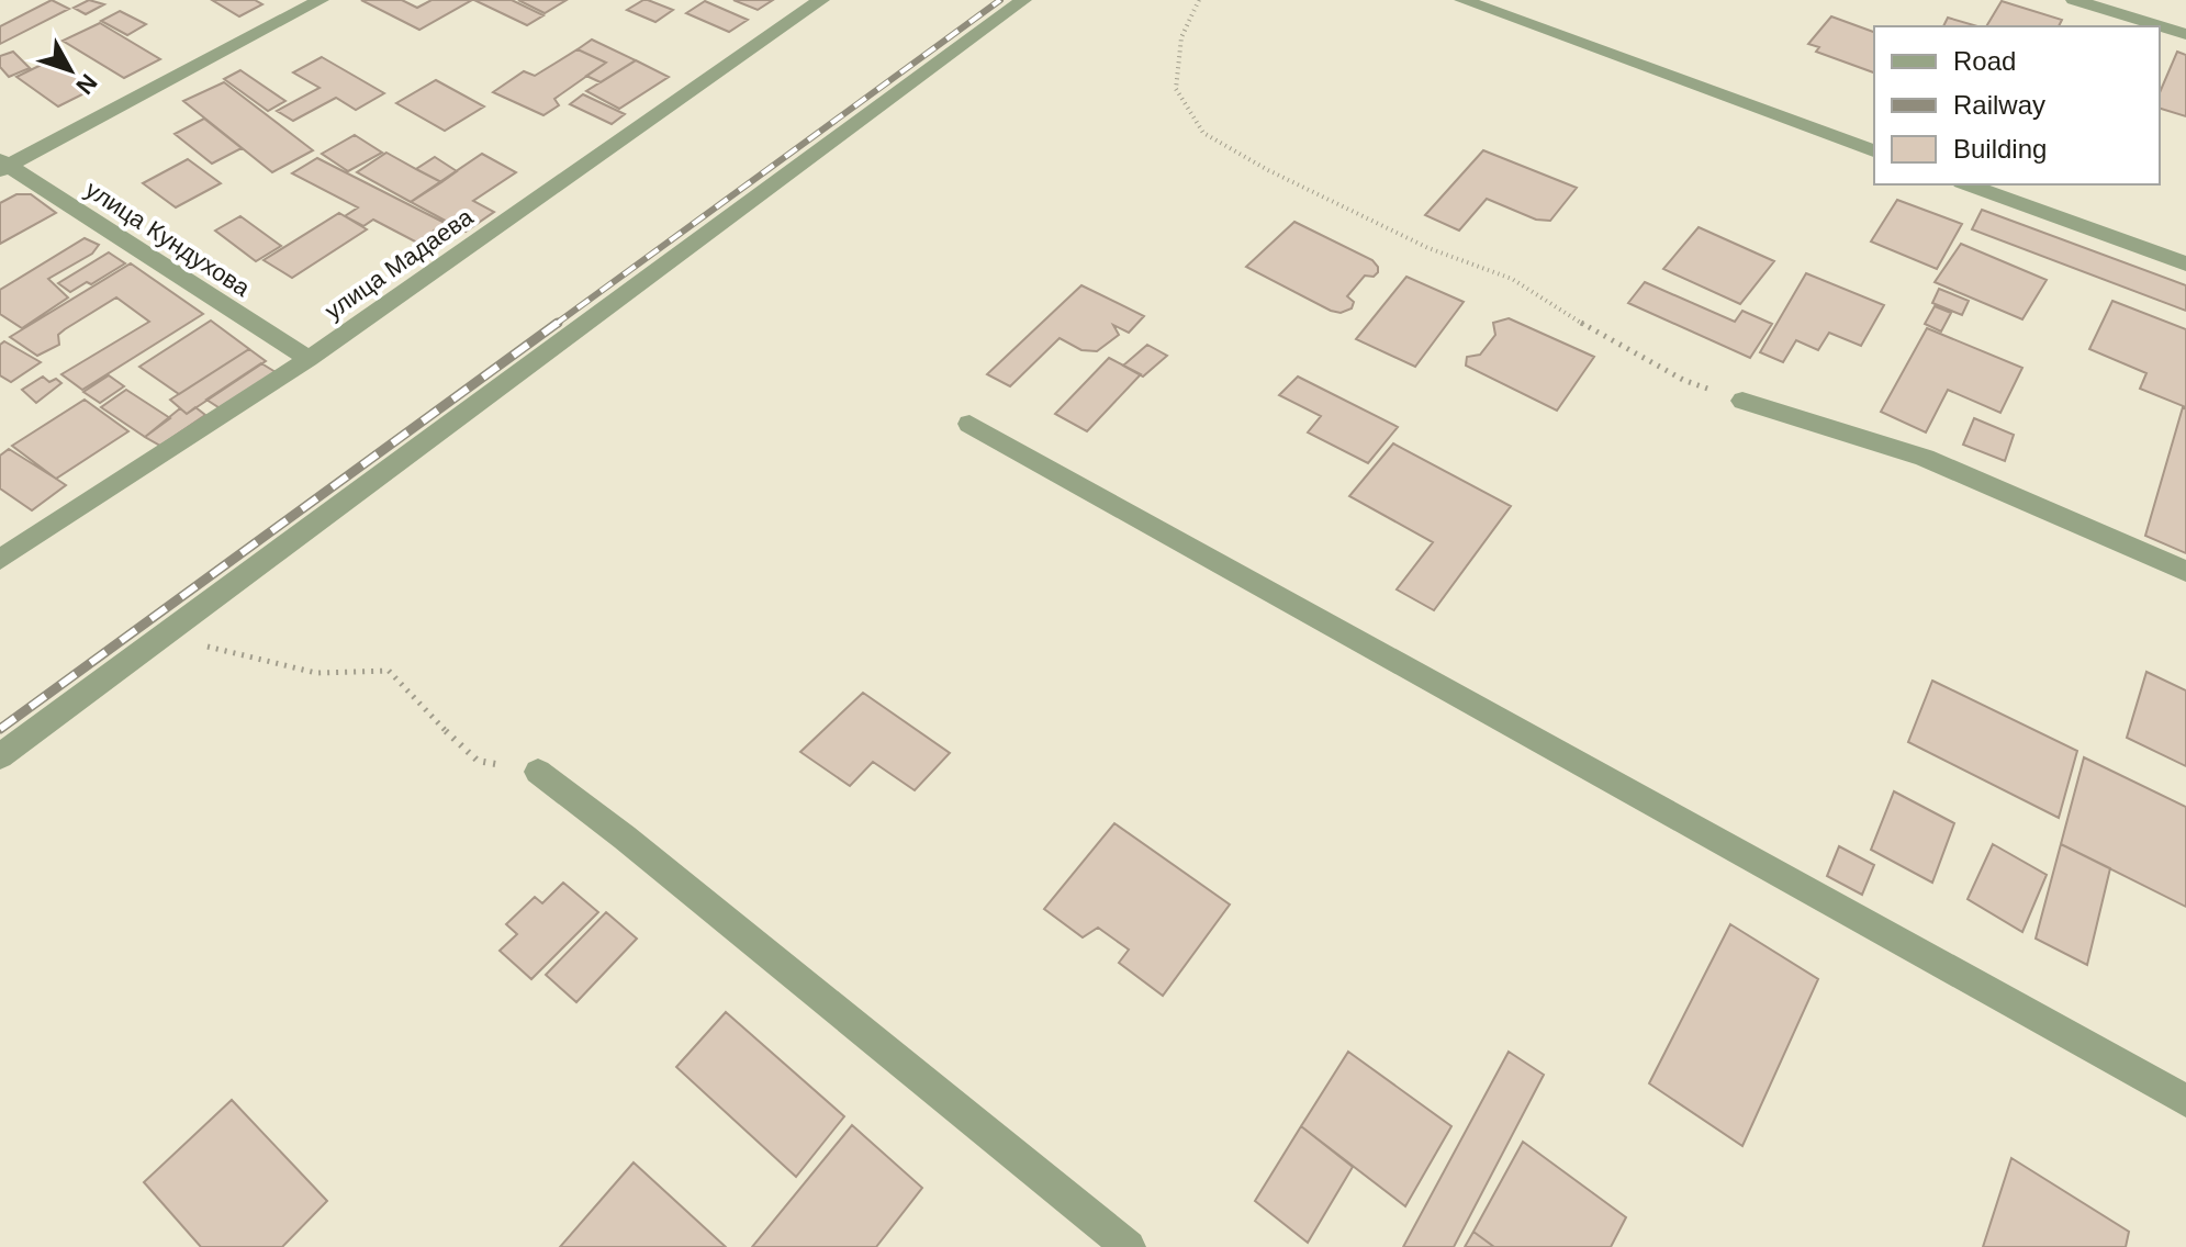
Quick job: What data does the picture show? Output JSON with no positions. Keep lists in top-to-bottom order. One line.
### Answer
{"streets":{"street":["улица Кундухова","улица Мадаева"]},"crossings":[["улица Кундухова","улица Мадаева"]],"legend":["Road","Railway","Building"],"north":"bottom right"}
